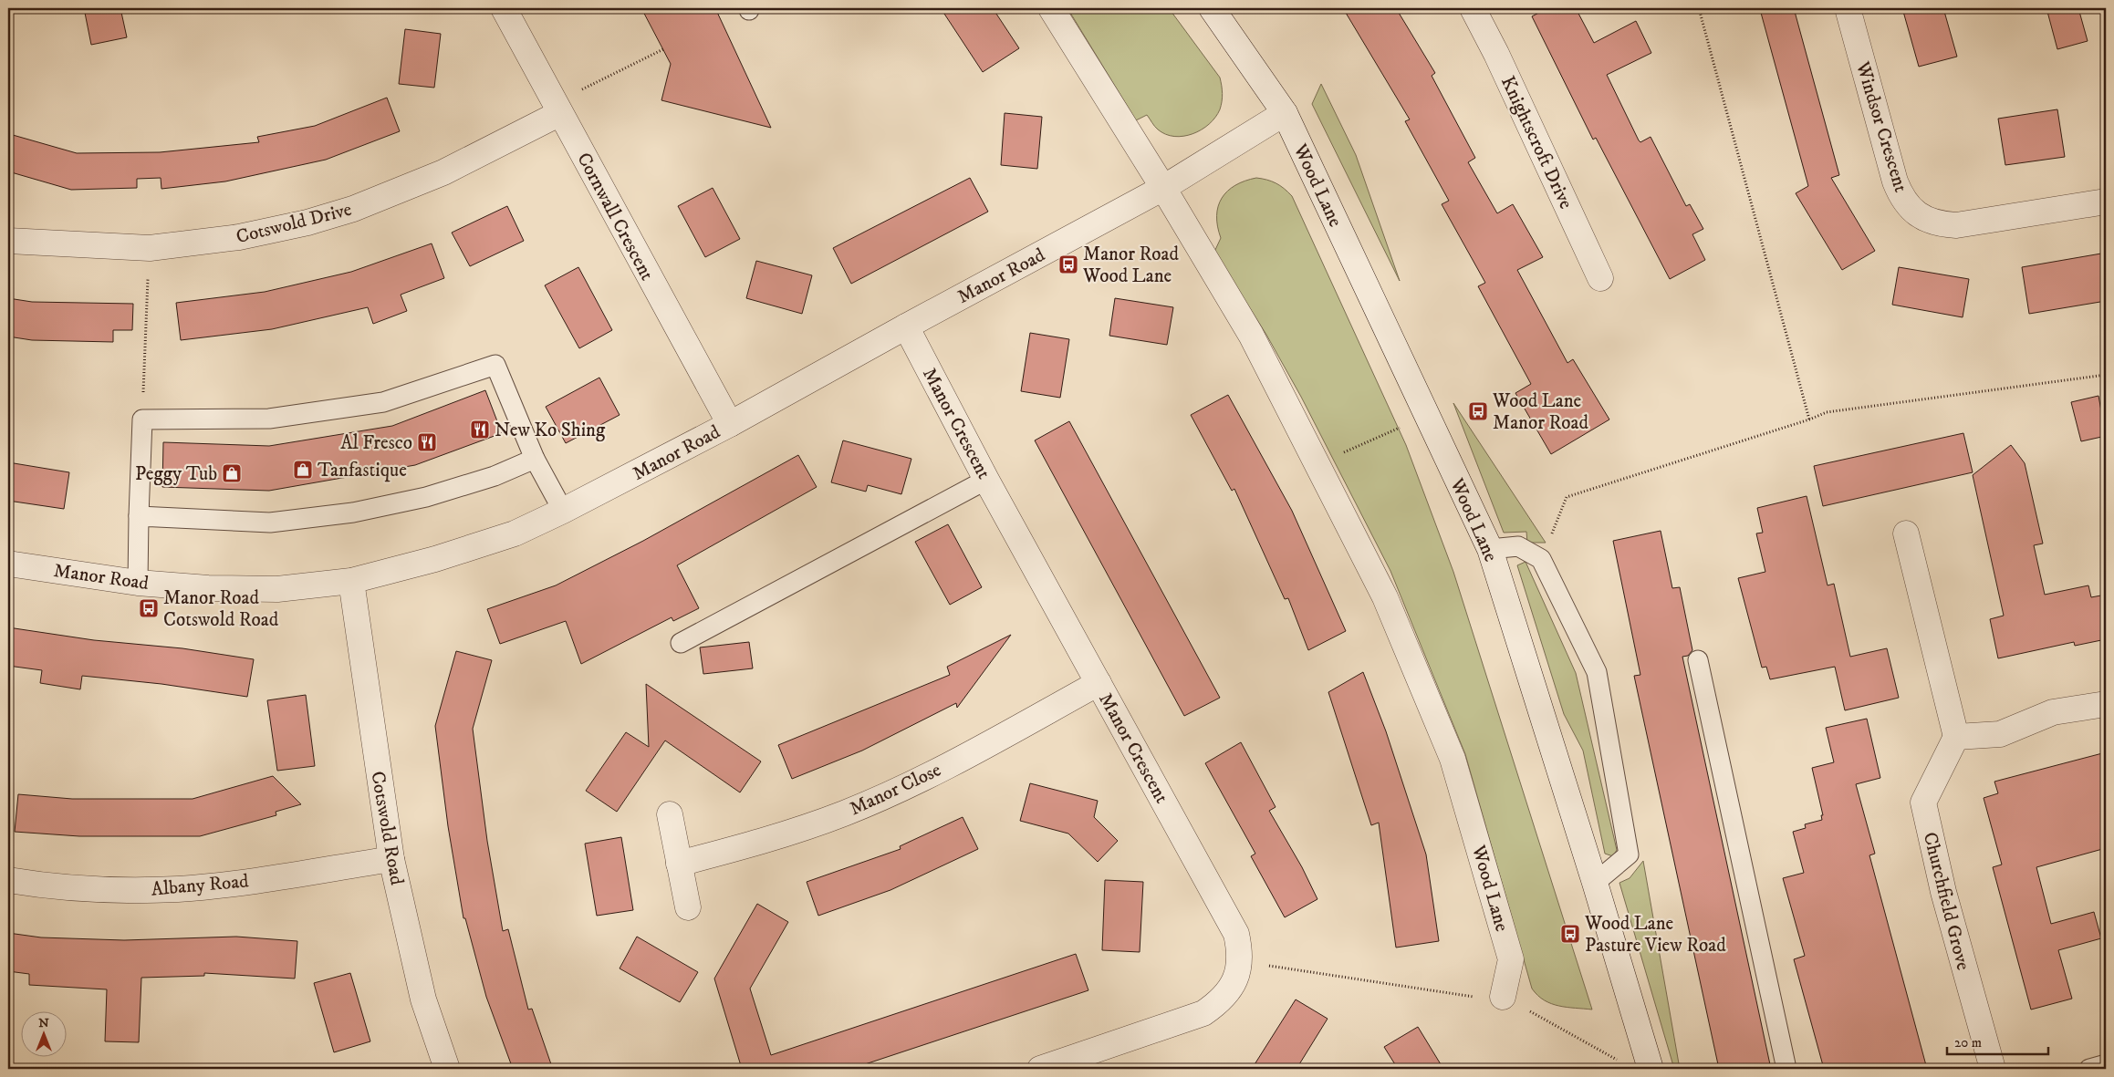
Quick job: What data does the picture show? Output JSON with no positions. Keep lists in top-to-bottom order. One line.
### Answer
{"streets":{"street":["Windsor Crescent","Knightscroft Drive","Wood Lane","Cornwall Crescent","Cotswold Drive","Manor Road","Manor Crescent","Manor Close","Cotswold Road","Albany Road","Churchfield Grove"]},"crossings":[["Wood Lane","Manor Road"],["Cornwall Crescent","Cotswold Drive"],["Cornwall Crescent","Manor Road"],["Manor Road","Manor Crescent"],["Manor Road","Cotswold Road"],["Manor Crescent","Manor Close"],["Cotswold Road","Albany Road"]],"places":{"bus stop":["Manor Road Wood Lane","Wood Lane Manor Road","Manor Road Cotswold Road","Wood Lane Pasture View Road"],"restaurant":["New Ko Shing","Al Fresco"],"shop":["Tanfastique","Peggy Tub"]},"scale_bar":"20 m","north":"top"}
